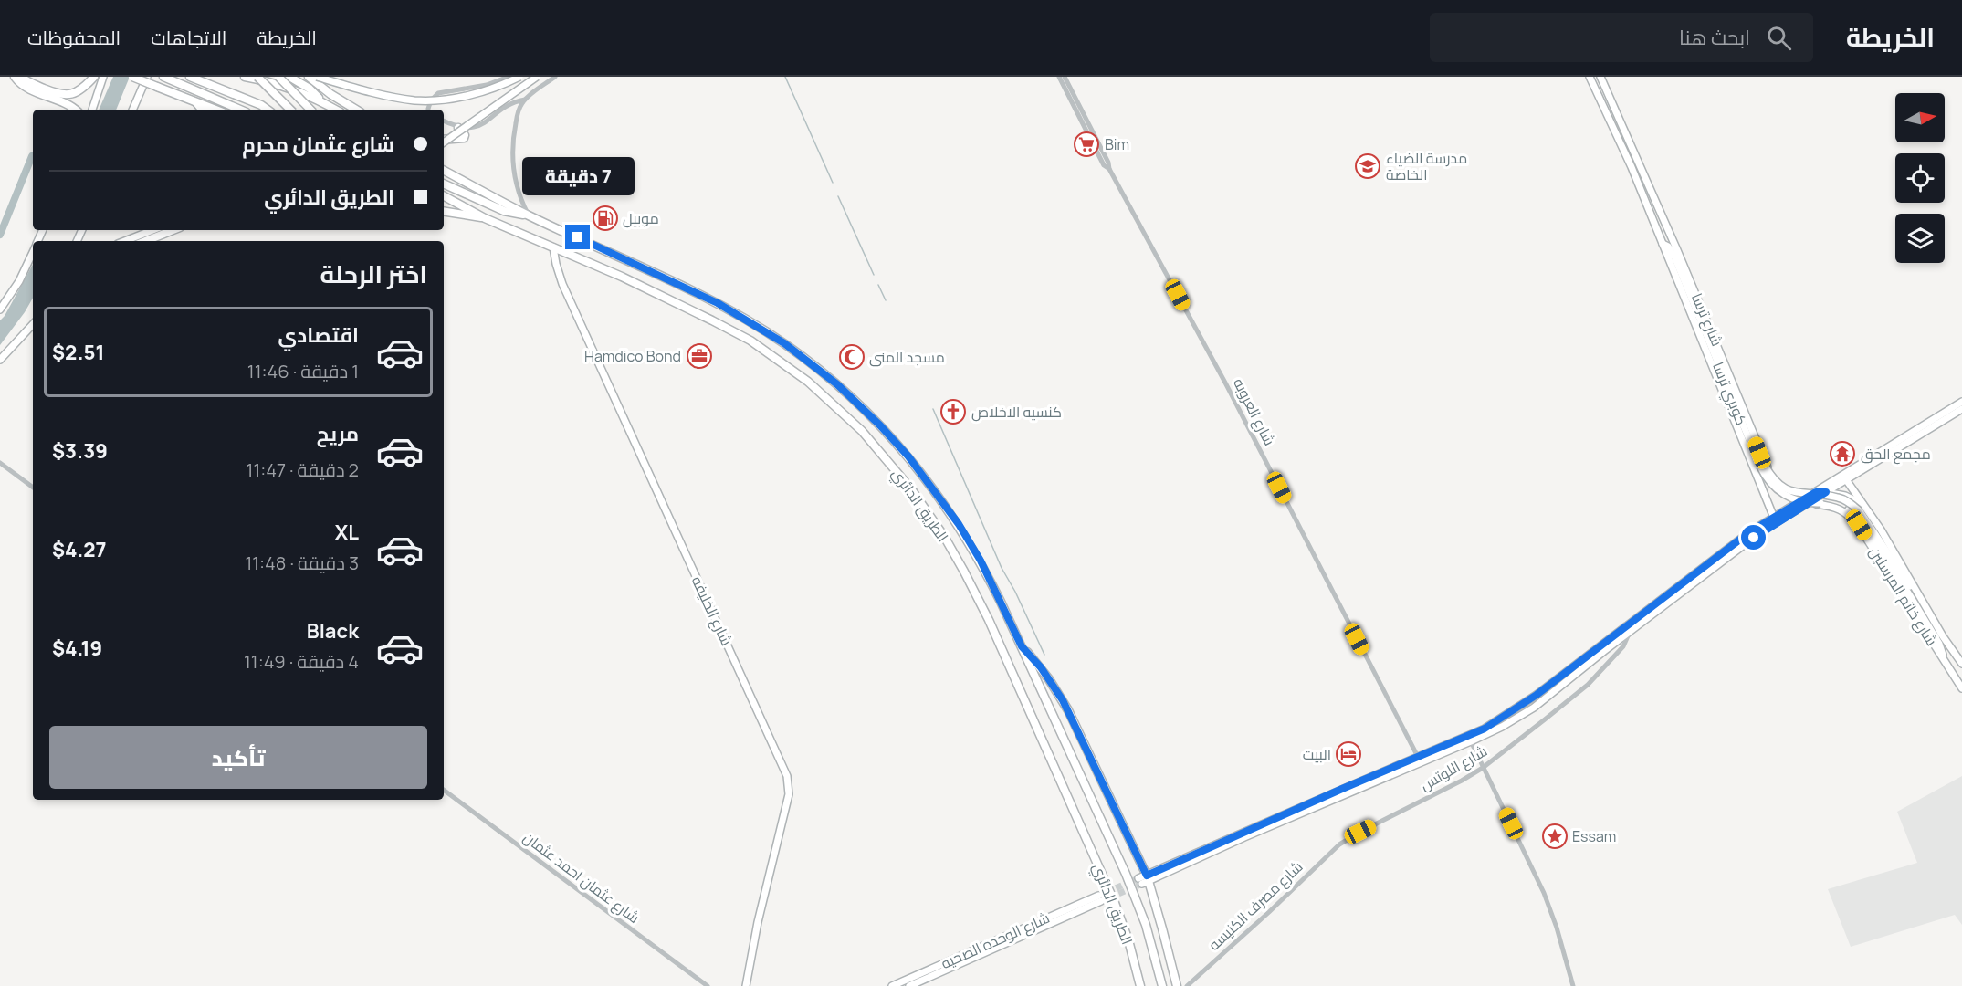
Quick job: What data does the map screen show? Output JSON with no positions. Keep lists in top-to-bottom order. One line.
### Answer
{"streets":{"highway":["الطريق الدائري"],"main road":["شارع ترسا","كوبري ترسا","شارع خاتم المرسلين","شارع الخليفه","شارع الوحده الصحيه"],"street":["شارع العروبه","شارع اللوتس","شارع عثمان احمد عثمان","شارع مصرف الكنيسه"]},"crossings":[["شارع ترسا","كوبري ترسا"],["كوبري ترسا","شارع خاتم المرسلين"],["الطريق الدائري","شارع الخليفه"],["شارع اللوتس","شارع مصرف الكنيسه"]],"places":{"supermarket":["Bim"],"school or university":["مدرسة الضياء الخاصة"],"fuel station":["موبيل"],"office":["Hamdico Bond"],"mosque":["مسجد المنى"],"church":["كنسيه الاخلاص"],"temple":["مجمع الحق"],"hotel":["البيت"],"place":["Essam"]},"north":"right","page":{"header":"الخريطة","search":"ابحث هنا","nav":["الخريطة","الاتجاهات","المحفوظات"],"banner":["شارع عثمان محرم","الطريق الدائري"],"bubble":"7 دقيقة","heading":"اختر الرحلة","list":[{"name":"اقتصادي","note":"1 دقيقة · 11:46","value":"$2.51"},{"name":"مريح","note":"2 دقيقة · 11:47","value":"$3.39"},{"name":"XL","note":"3 دقيقة · 11:48","value":"$4.27"},{"name":"Black","note":"4 دقيقة · 11:49","value":"$4.19"}],"buttons":"تأكيد"}}
